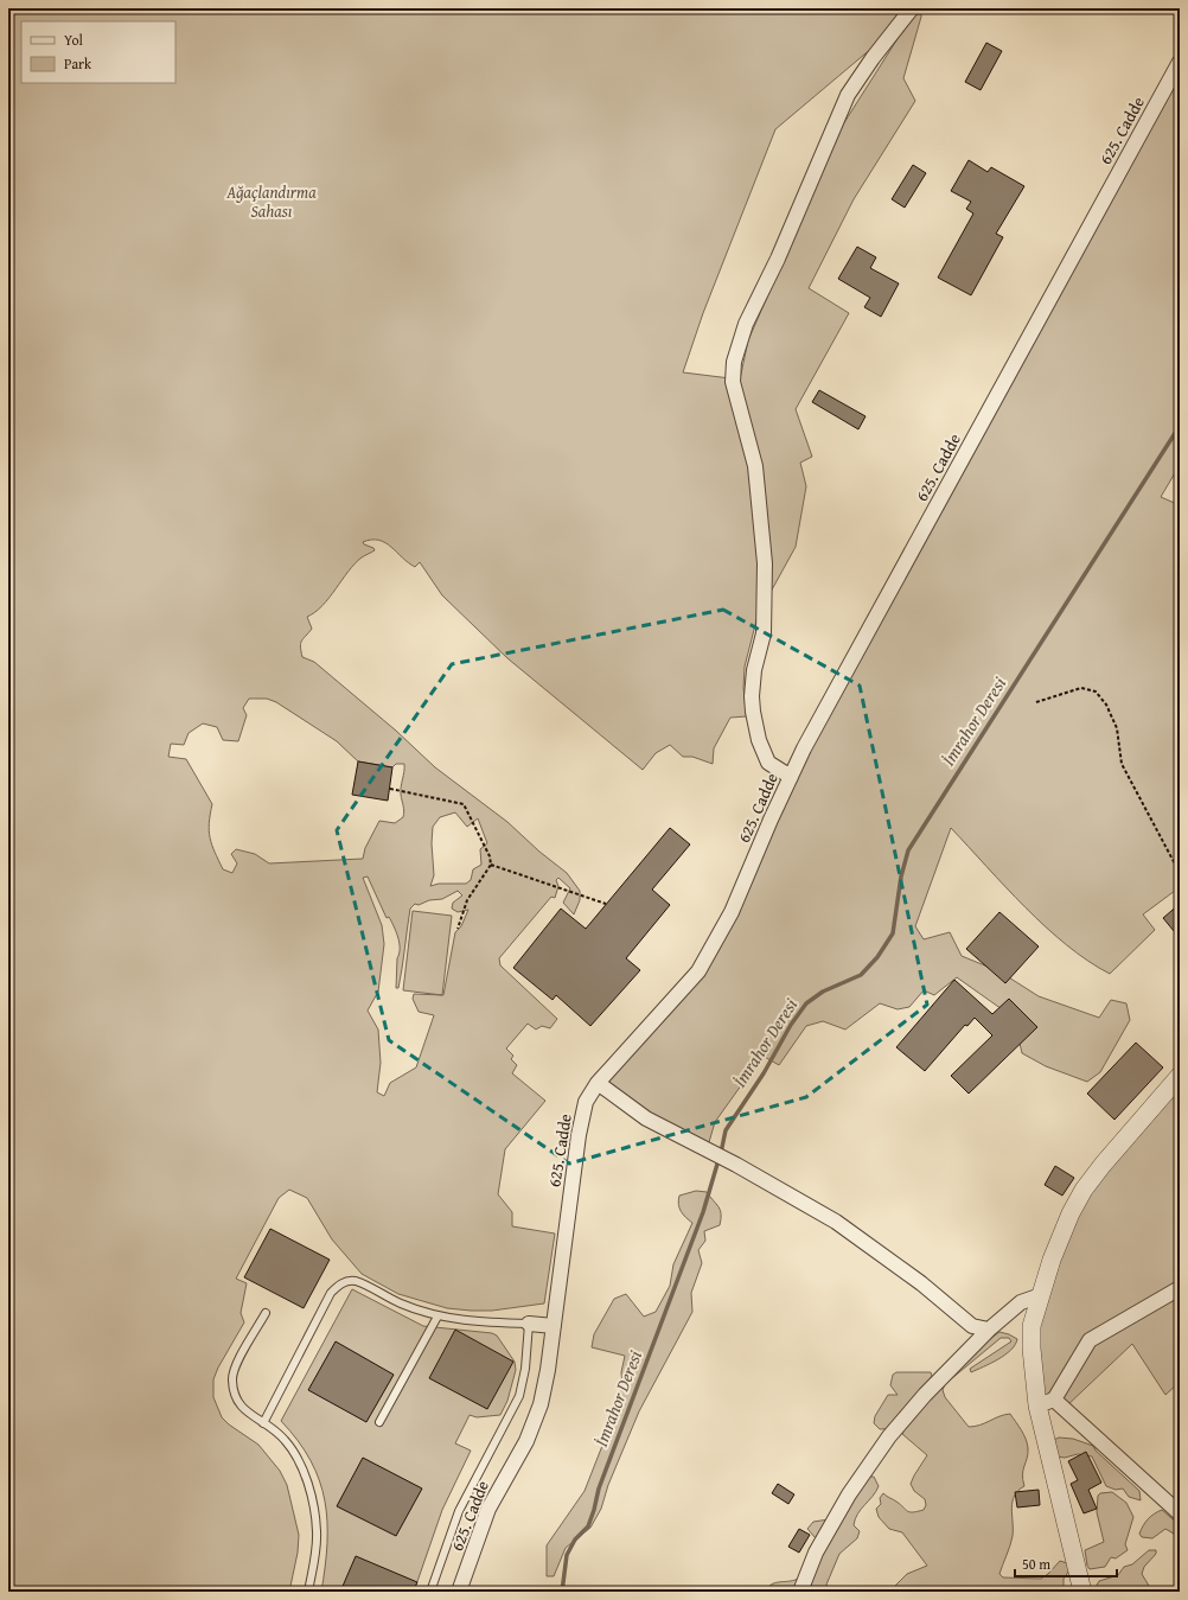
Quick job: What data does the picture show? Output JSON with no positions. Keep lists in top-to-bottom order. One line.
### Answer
{"streets":{"street":["625. Cadde"]},"water":["İmrahor Deresi"],"parks":["Ağaçlandırma Sahası"],"legend":["Yol","Park"],"scale_bar":"50 m"}
